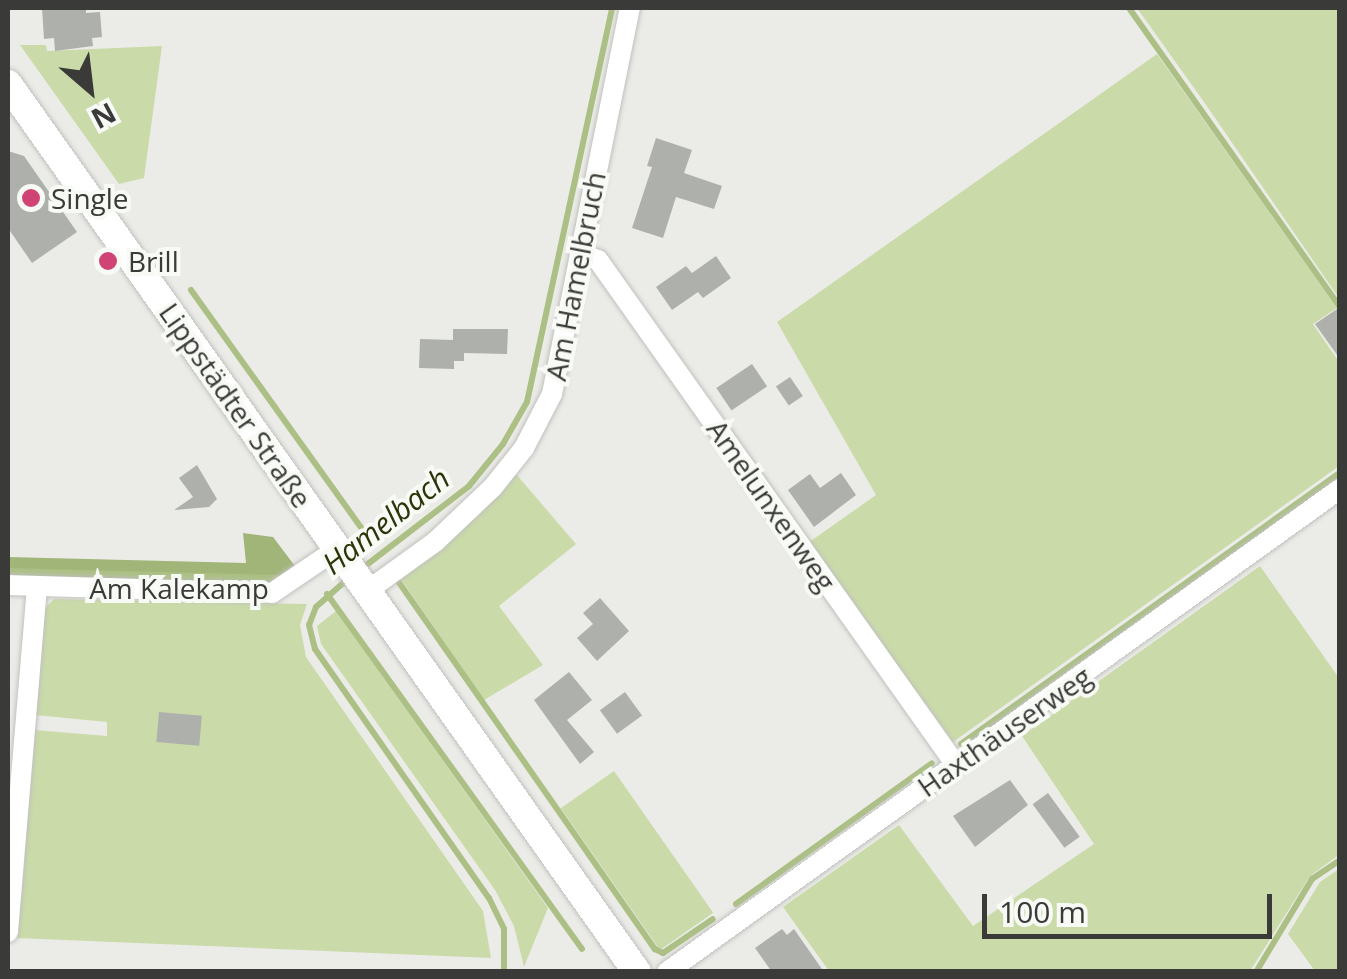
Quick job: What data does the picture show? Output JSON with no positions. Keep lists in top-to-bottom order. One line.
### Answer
{"streets":{"street":["Am Hamelbruch","Lippstädter Straße","Amelunxenweg","Am Kalekamp","Haxthäuserweg"]},"crossings":[["Am Hamelbruch","Lippstädter Straße"],["Am Hamelbruch","Amelunxenweg"],["Lippstädter Straße","Am Kalekamp"],["Amelunxenweg","Haxthäuserweg"]],"water":["Hamelbach"],"places":["Single","Brill"],"scale_bar":"100 m","north":"bottom right"}
